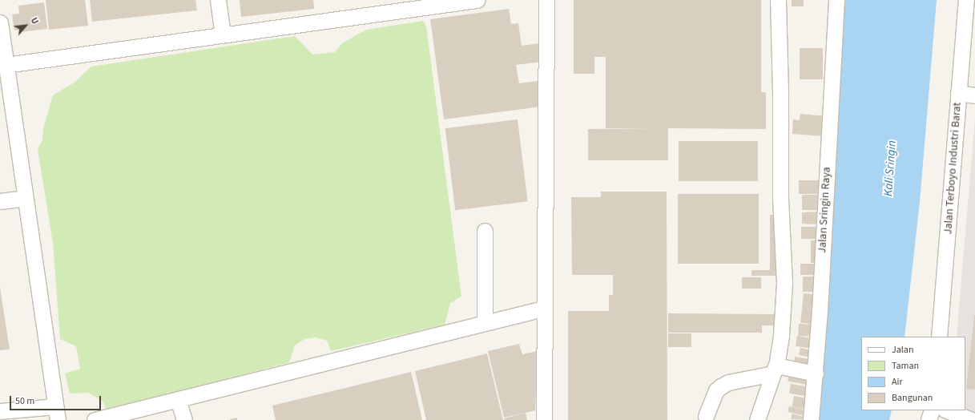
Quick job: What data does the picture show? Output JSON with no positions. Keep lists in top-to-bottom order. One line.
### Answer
{"streets":{"street":["Jalan Terboyo Industri Barat","Jalan Sringin Raya"]},"water":["Kali Sringin"],"legend":["Jalan","Taman","Air","Bangunan"],"scale_bar":"50 m","north":"top right"}
